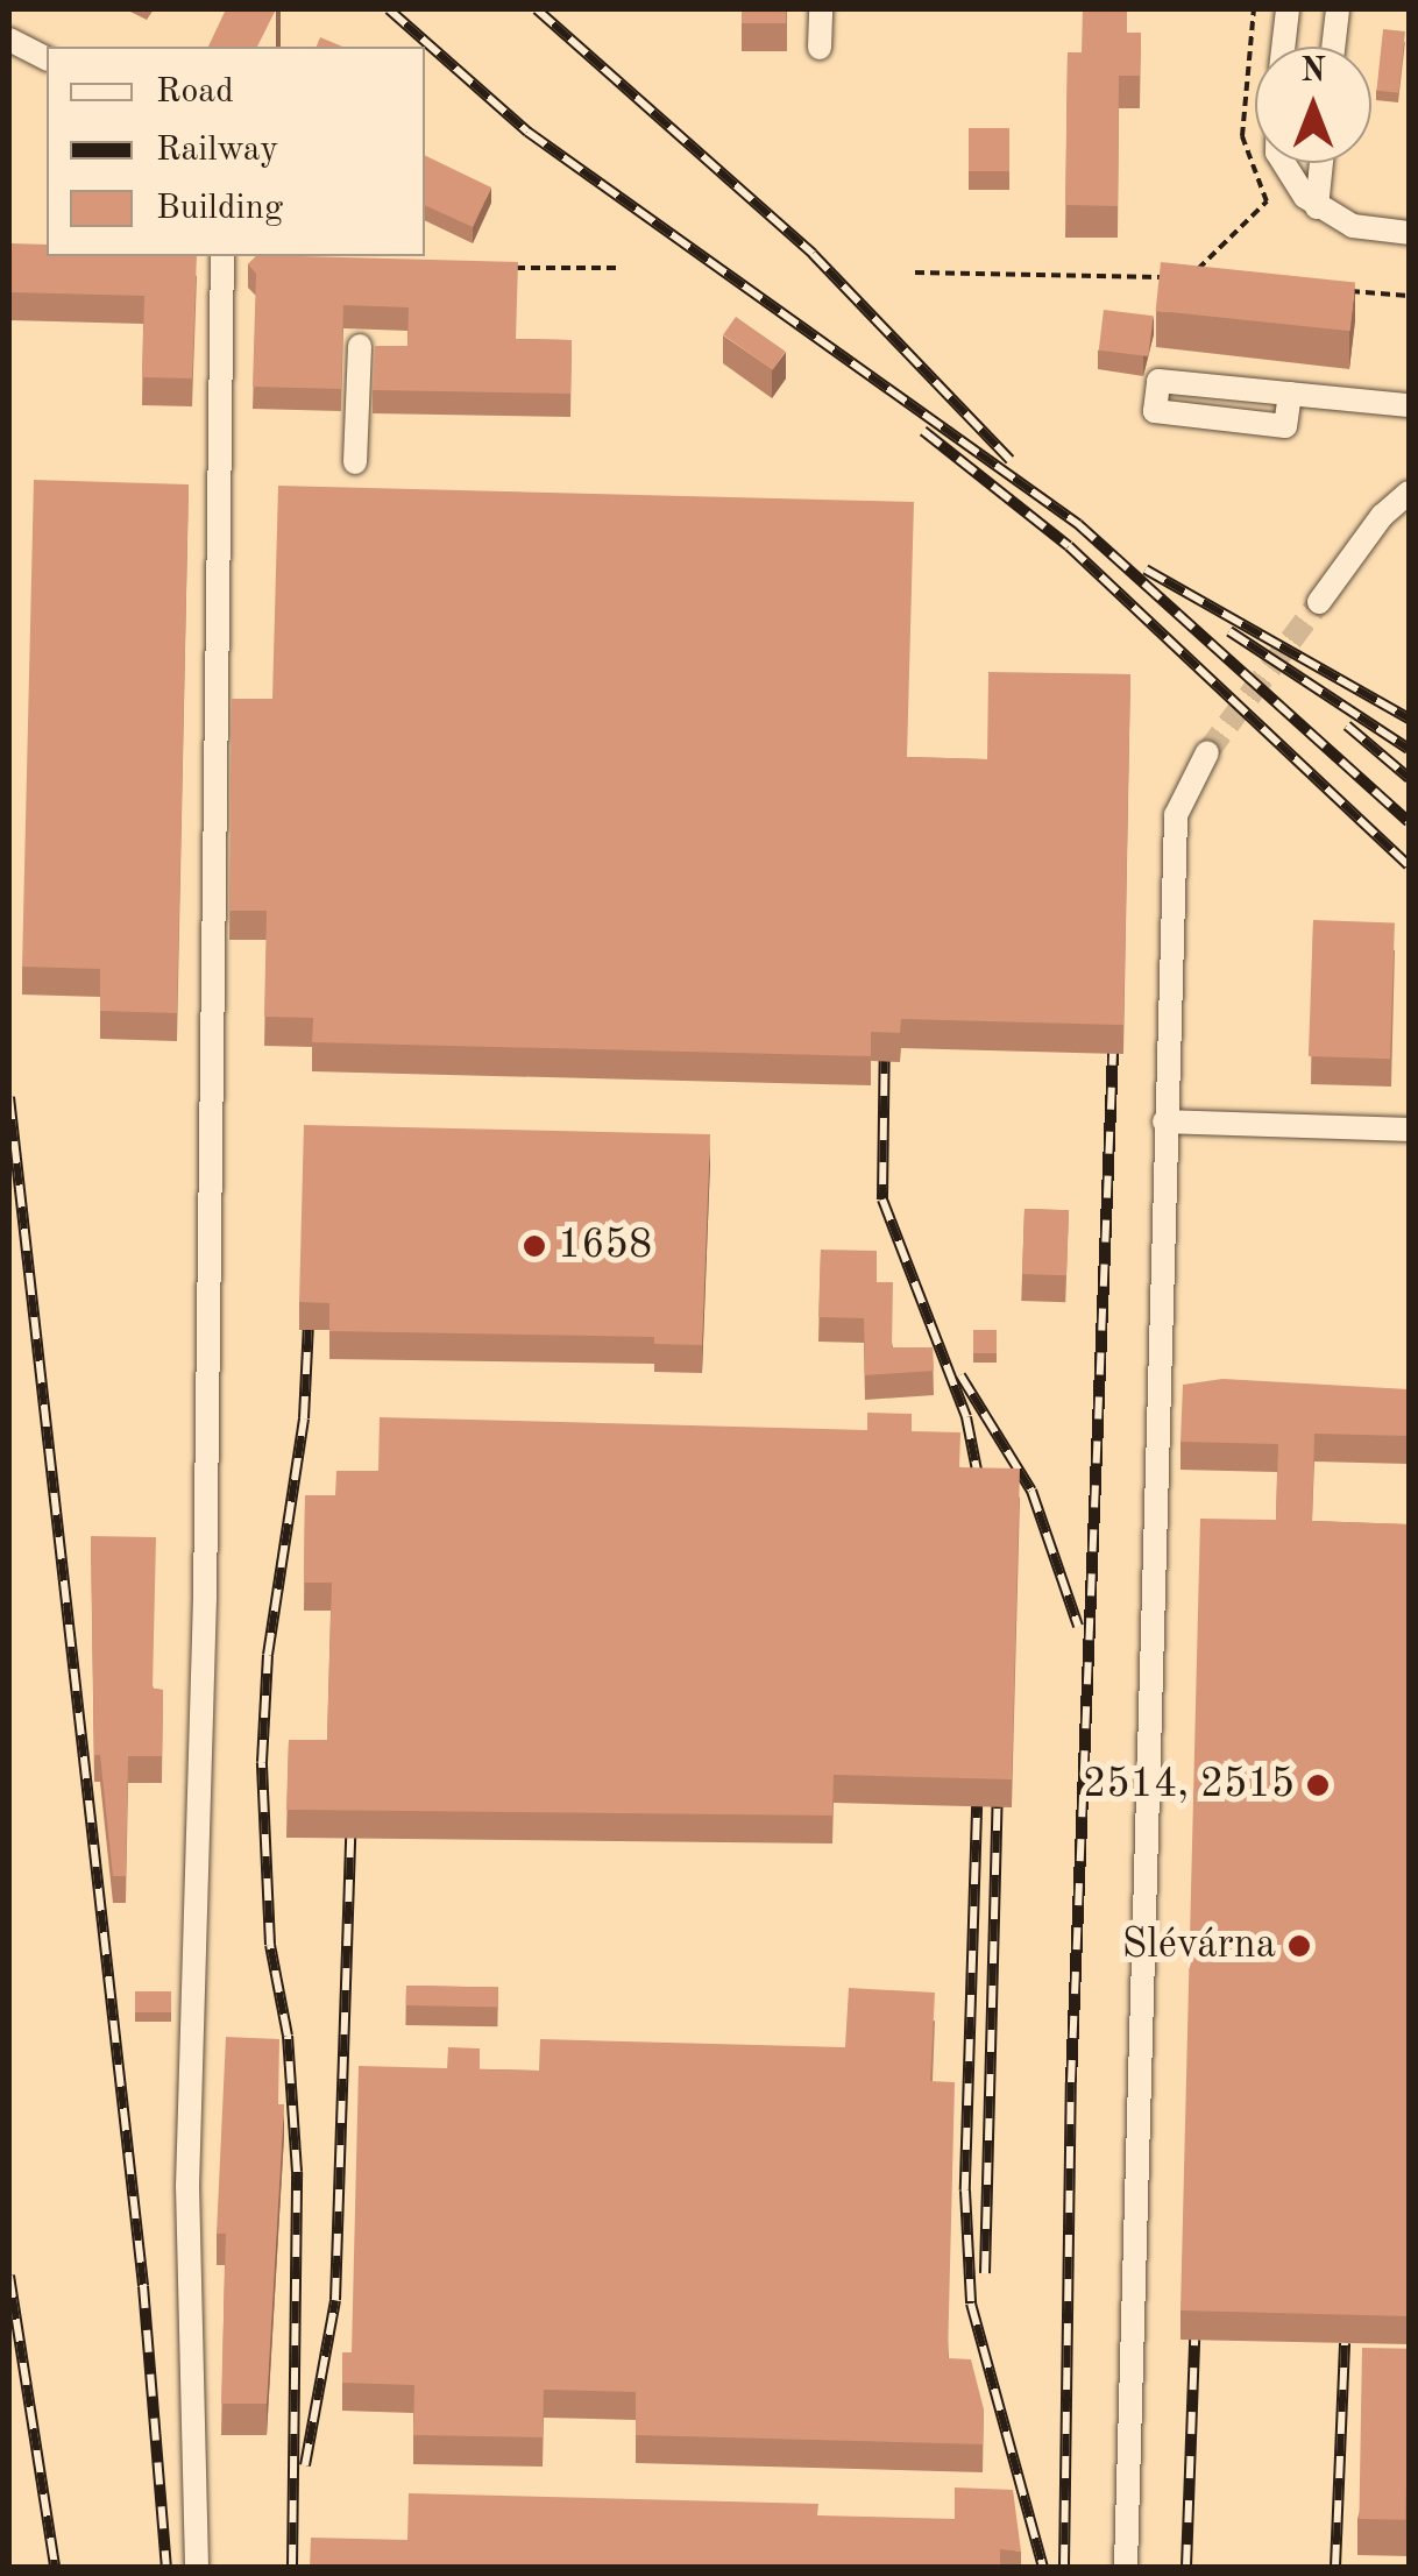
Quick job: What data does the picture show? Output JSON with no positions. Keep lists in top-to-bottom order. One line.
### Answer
{"places":["1658","2514, 2515","Slévárna"],"legend":["Road","Railway","Building"],"north":"top"}
